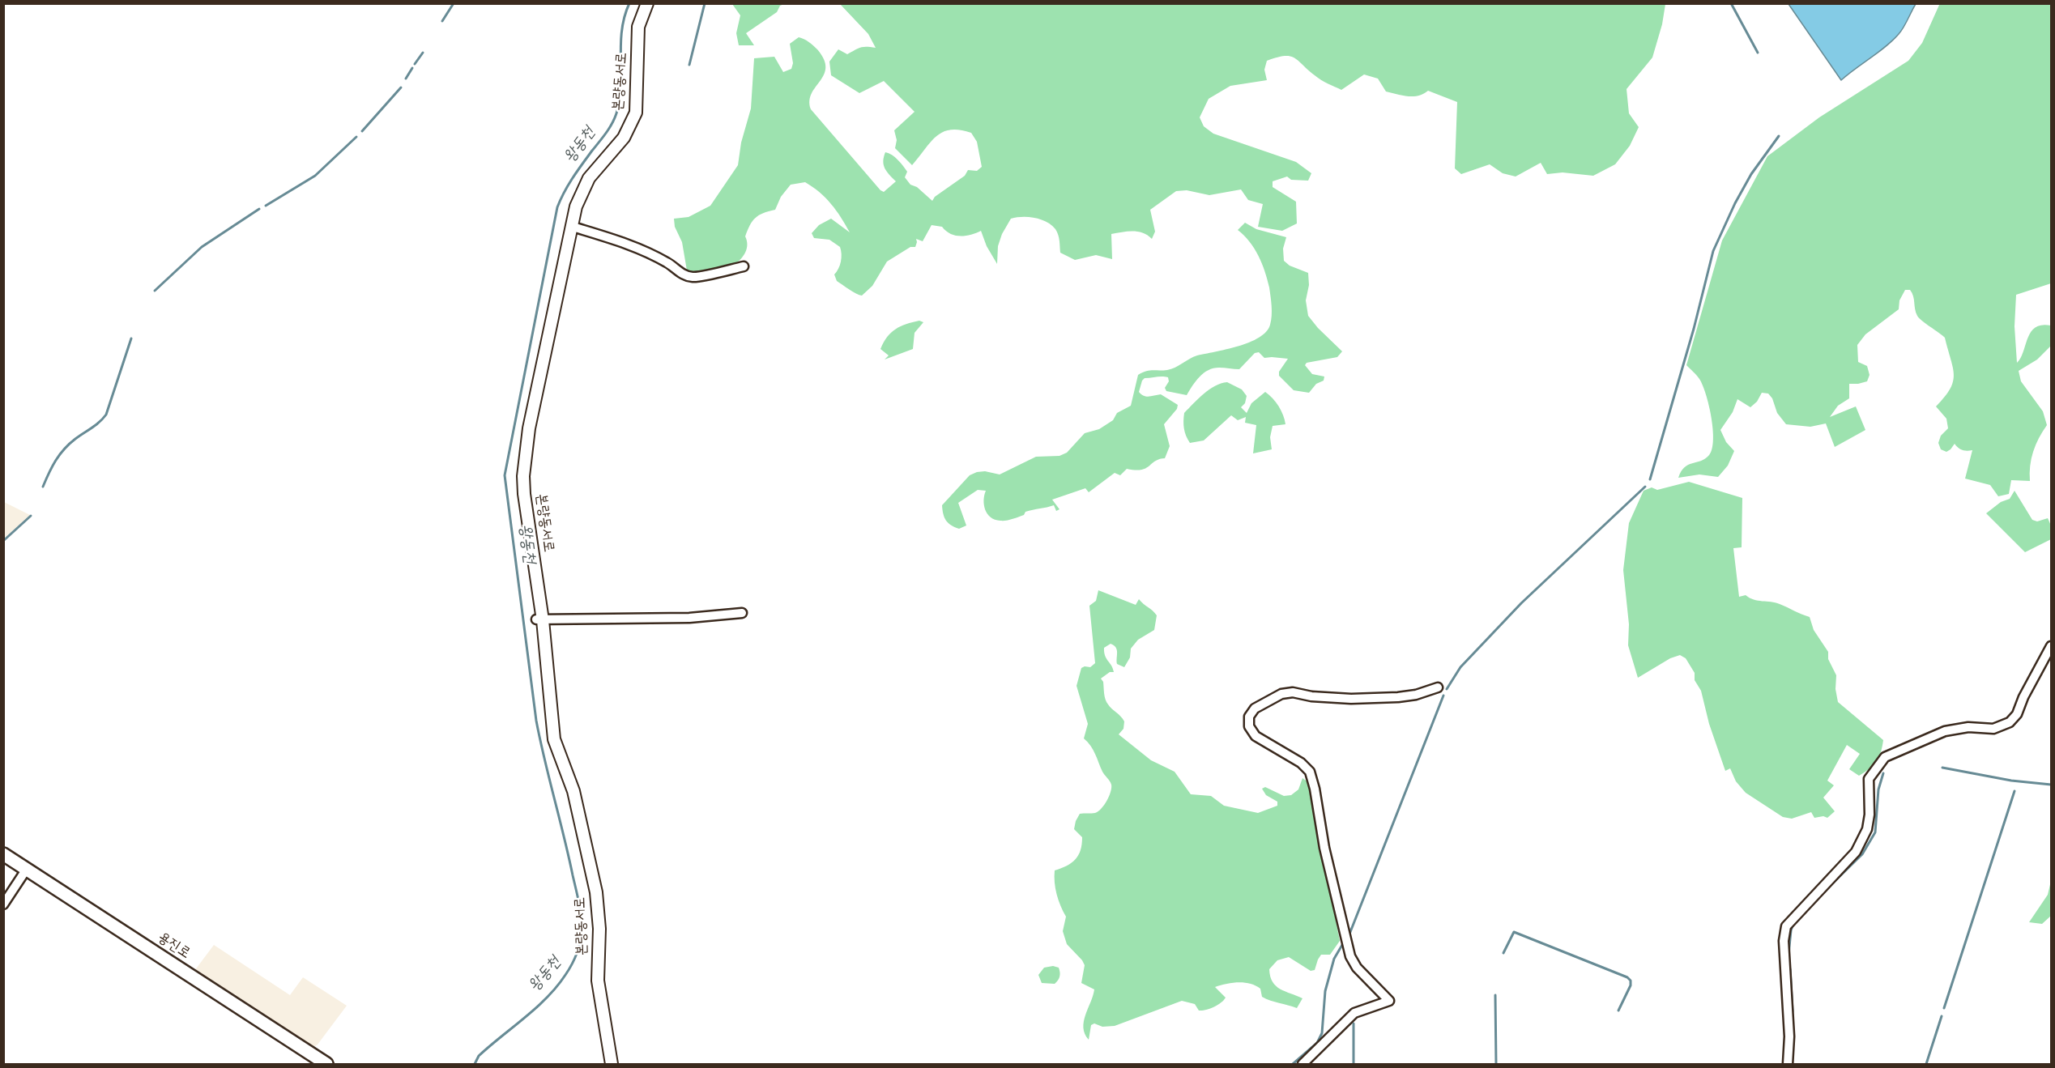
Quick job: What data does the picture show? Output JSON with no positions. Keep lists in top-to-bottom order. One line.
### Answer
{"streets":{"main road":["용진로"],"street":["본량동서로"]},"water":["왕동천"]}
